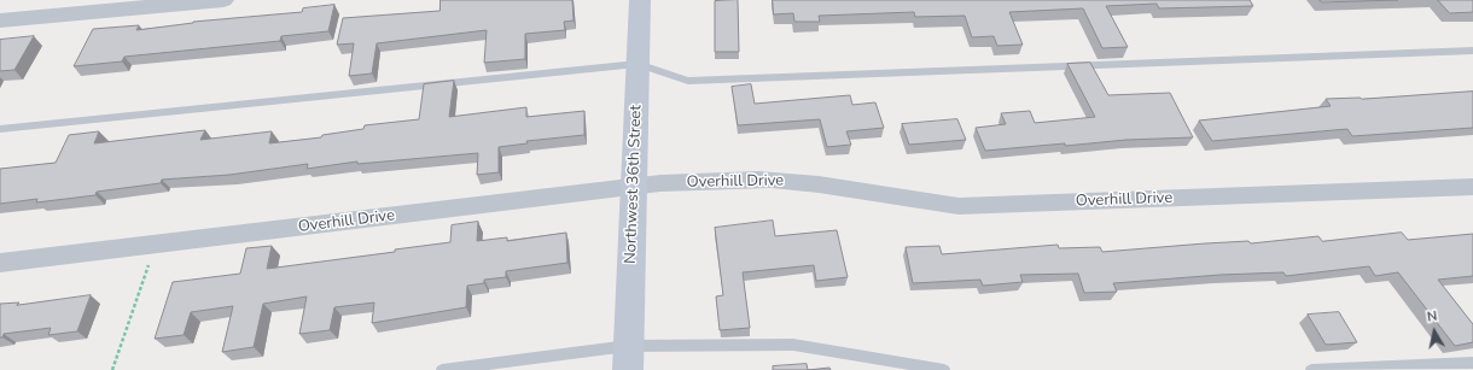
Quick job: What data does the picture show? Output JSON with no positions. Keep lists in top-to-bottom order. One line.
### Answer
{"streets":{"main road":["Northwest 36th Street"],"street":["Overhill Drive"]},"crossings":[["Overhill Drive","Northwest 36th Street"]],"north":"top"}
